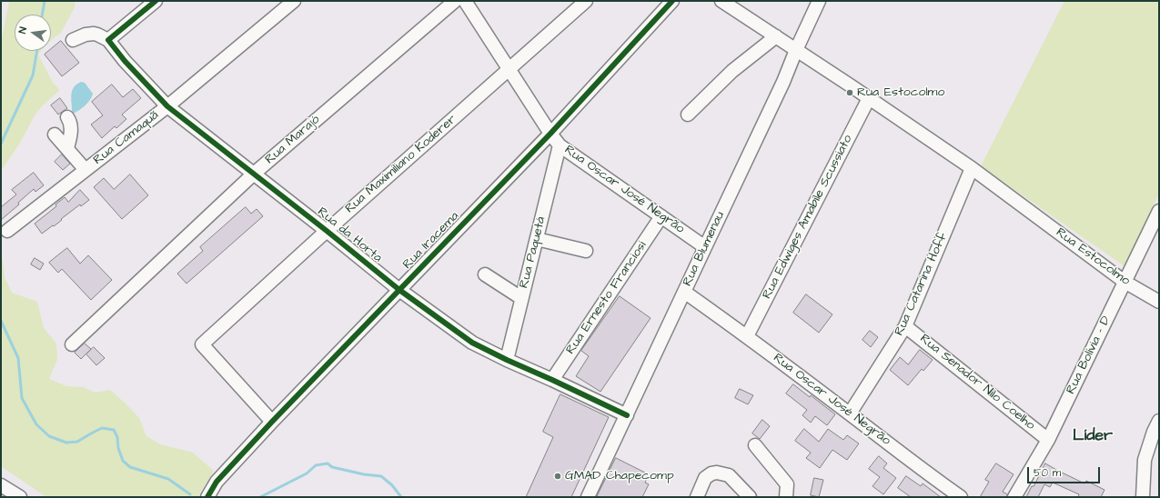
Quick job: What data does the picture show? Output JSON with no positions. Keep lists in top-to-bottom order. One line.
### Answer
{"streets":{"street":["Rua Camaquã","Rua Marajó","Rua Maximiliano Koderer","Rua Oscar José Negrão","Rua Edwiges Amabile Scussiato","Rua da Horta","Rua Iracema","Rua Blumenau","Rua Paquetá","Rua Estocolmo","Rua Catarina Hoff","Rua Ernesto Franciosi","Rua Bolívia - D","Rua Senador Nilo Coelho"]},"crossings":[["Rua Camaquã","Rua da Horta"],["Rua Marajó","Rua da Horta"],["Rua Maximiliano Koderer","Rua Oscar José Negrão"],["Rua Maximiliano Koderer","Rua da Horta"],["Rua Maximiliano Koderer","Rua Iracema"],["Rua Oscar José Negrão","Rua Edwiges Amabile Scussiato"],["Rua Oscar José Negrão","Rua Iracema"],["Rua Oscar José Negrão","Rua Blumenau"],["Rua Oscar José Negrão","Rua Paquetá"],["Rua Oscar José Negrão","Rua Catarina Hoff"],["Rua Oscar José Negrão","Rua Ernesto Franciosi"],["Rua Edwiges Amabile Scussiato","Rua Estocolmo"],["Rua da Horta","Rua Iracema"],["Rua da Horta","Rua Blumenau"],["Rua da Horta","Rua Paquetá"],["Rua da Horta","Rua Ernesto Franciosi"],["Rua Blumenau","Rua Estocolmo"],["Rua Estocolmo","Rua Catarina Hoff"],["Rua Estocolmo","Rua Bolívia - D"],["Rua Catarina Hoff","Rua Senador Nilo Coelho"],["Rua Bolívia - D","Rua Senador Nilo Coelho"]],"districts":["Líder"],"places":["Rua Estocolmo","GMAD Chapecomp"],"scale_bar":"50 m","north":"left"}
